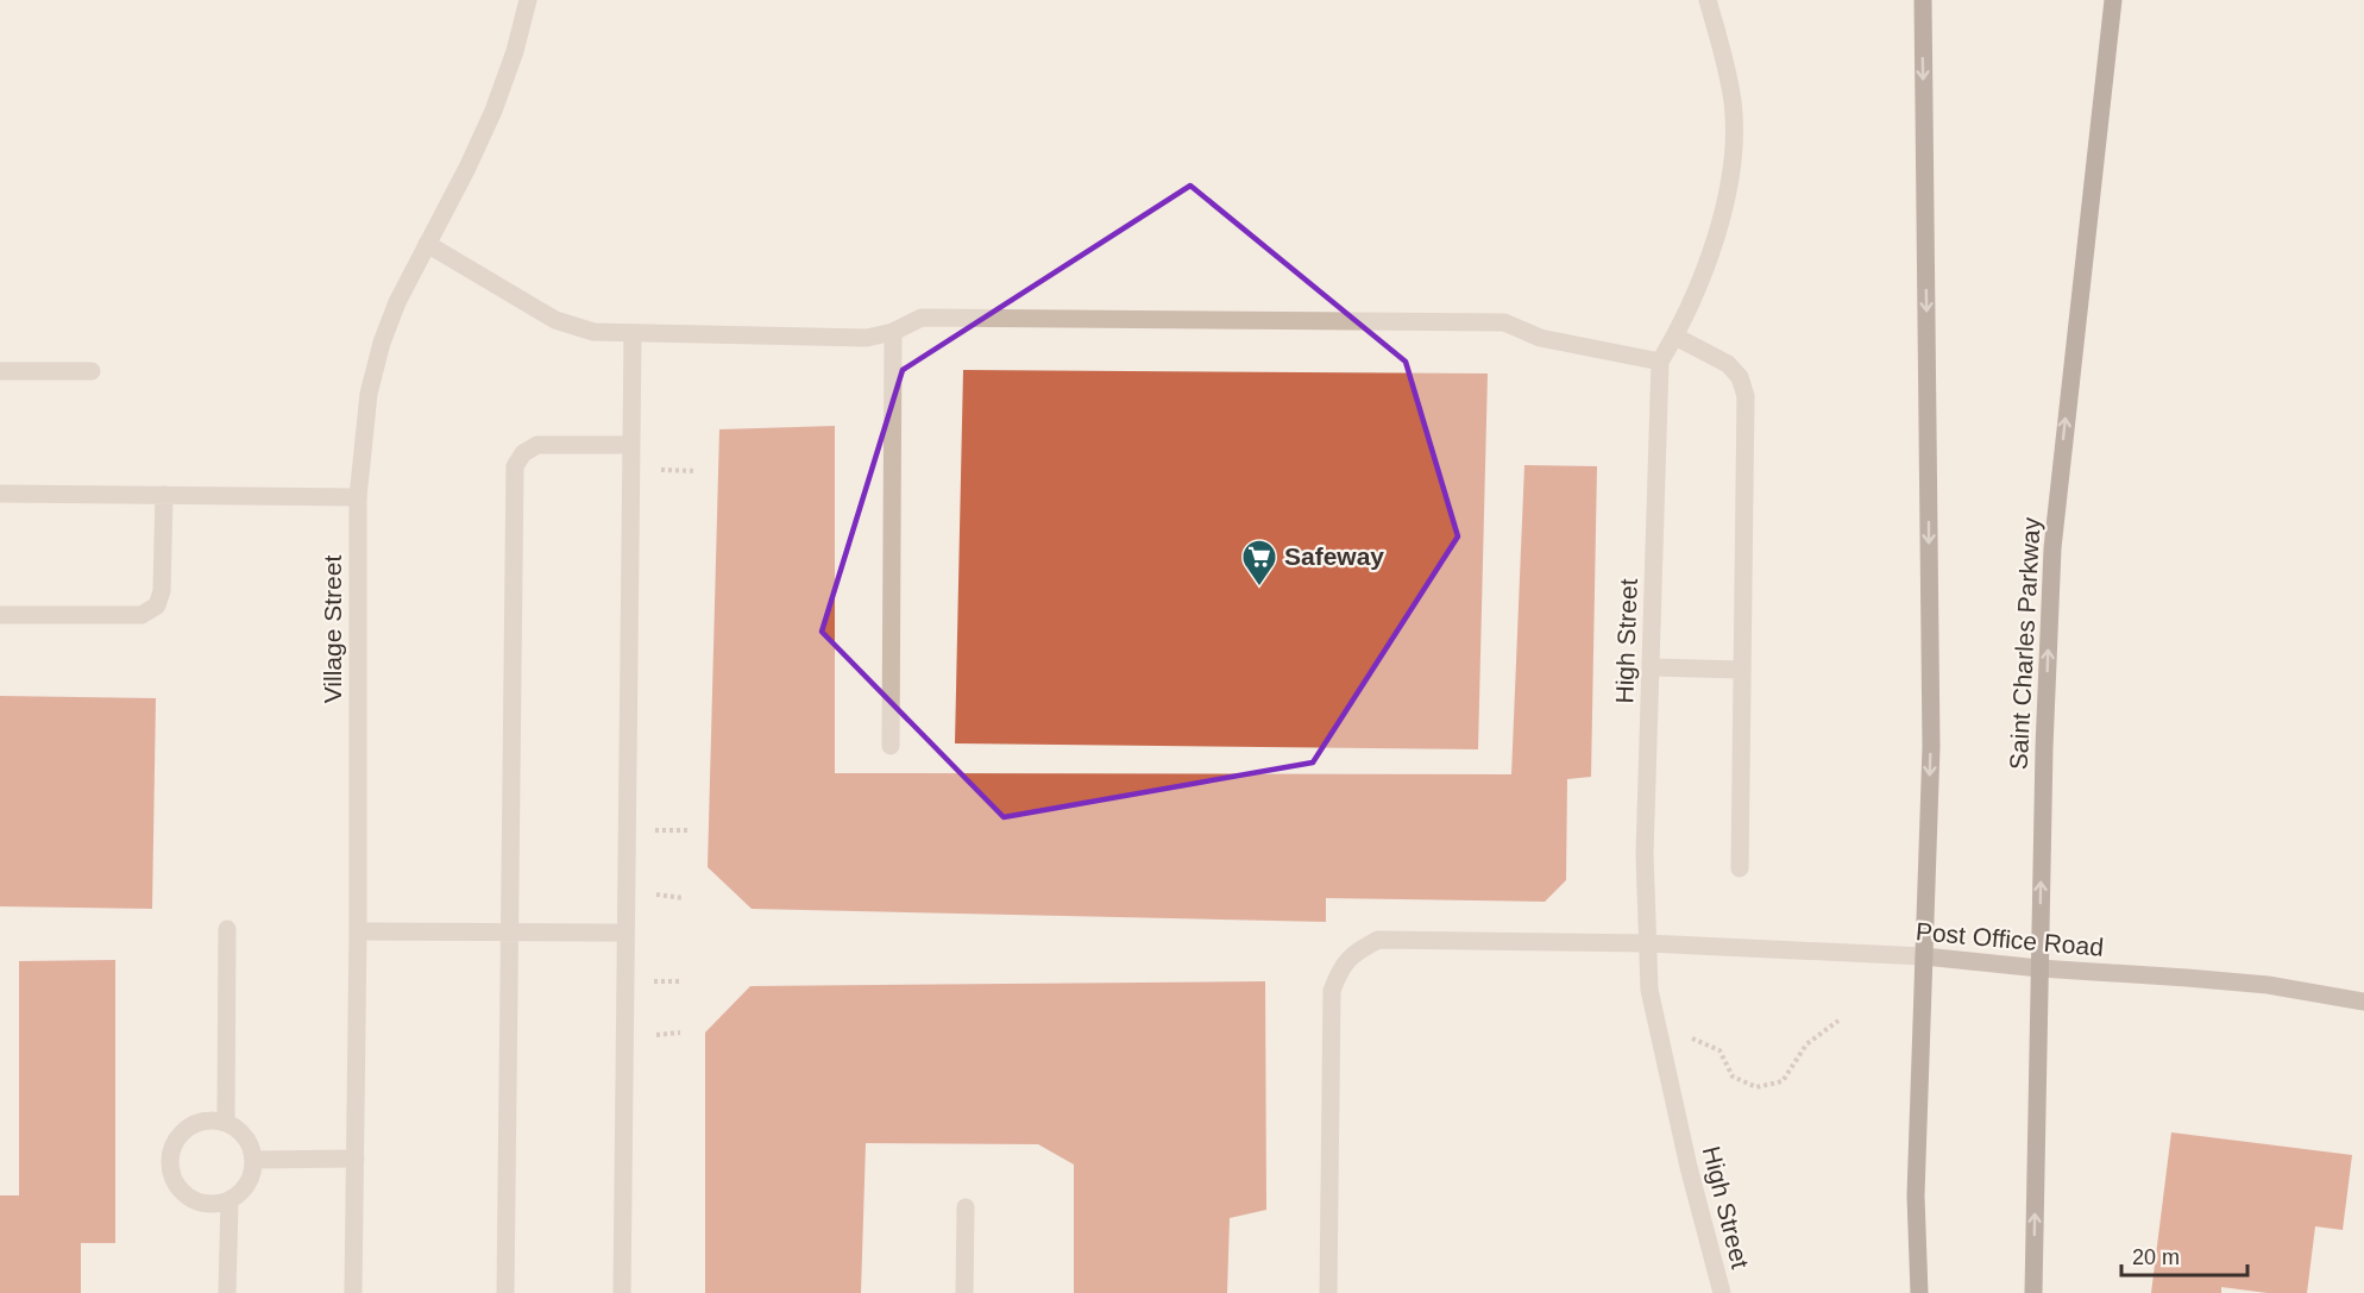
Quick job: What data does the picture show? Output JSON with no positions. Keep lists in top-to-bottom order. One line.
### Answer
{"streets":{"main road":["Saint Charles Parkway"],"street":["Village Street","High Street","Post Office Road"]},"crossings":[["High Street","Post Office Road"],["Saint Charles Parkway","Post Office Road"]],"places":{"supermarket":["Safeway"]},"scale_bar":"20 m"}
